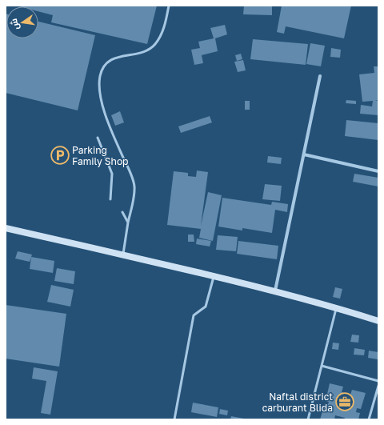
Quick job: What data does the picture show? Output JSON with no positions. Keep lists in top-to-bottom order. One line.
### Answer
{"places":{"parking":["Parking Family Shop"],"office":["Naftal district carburant Blida"]},"north":"left"}
